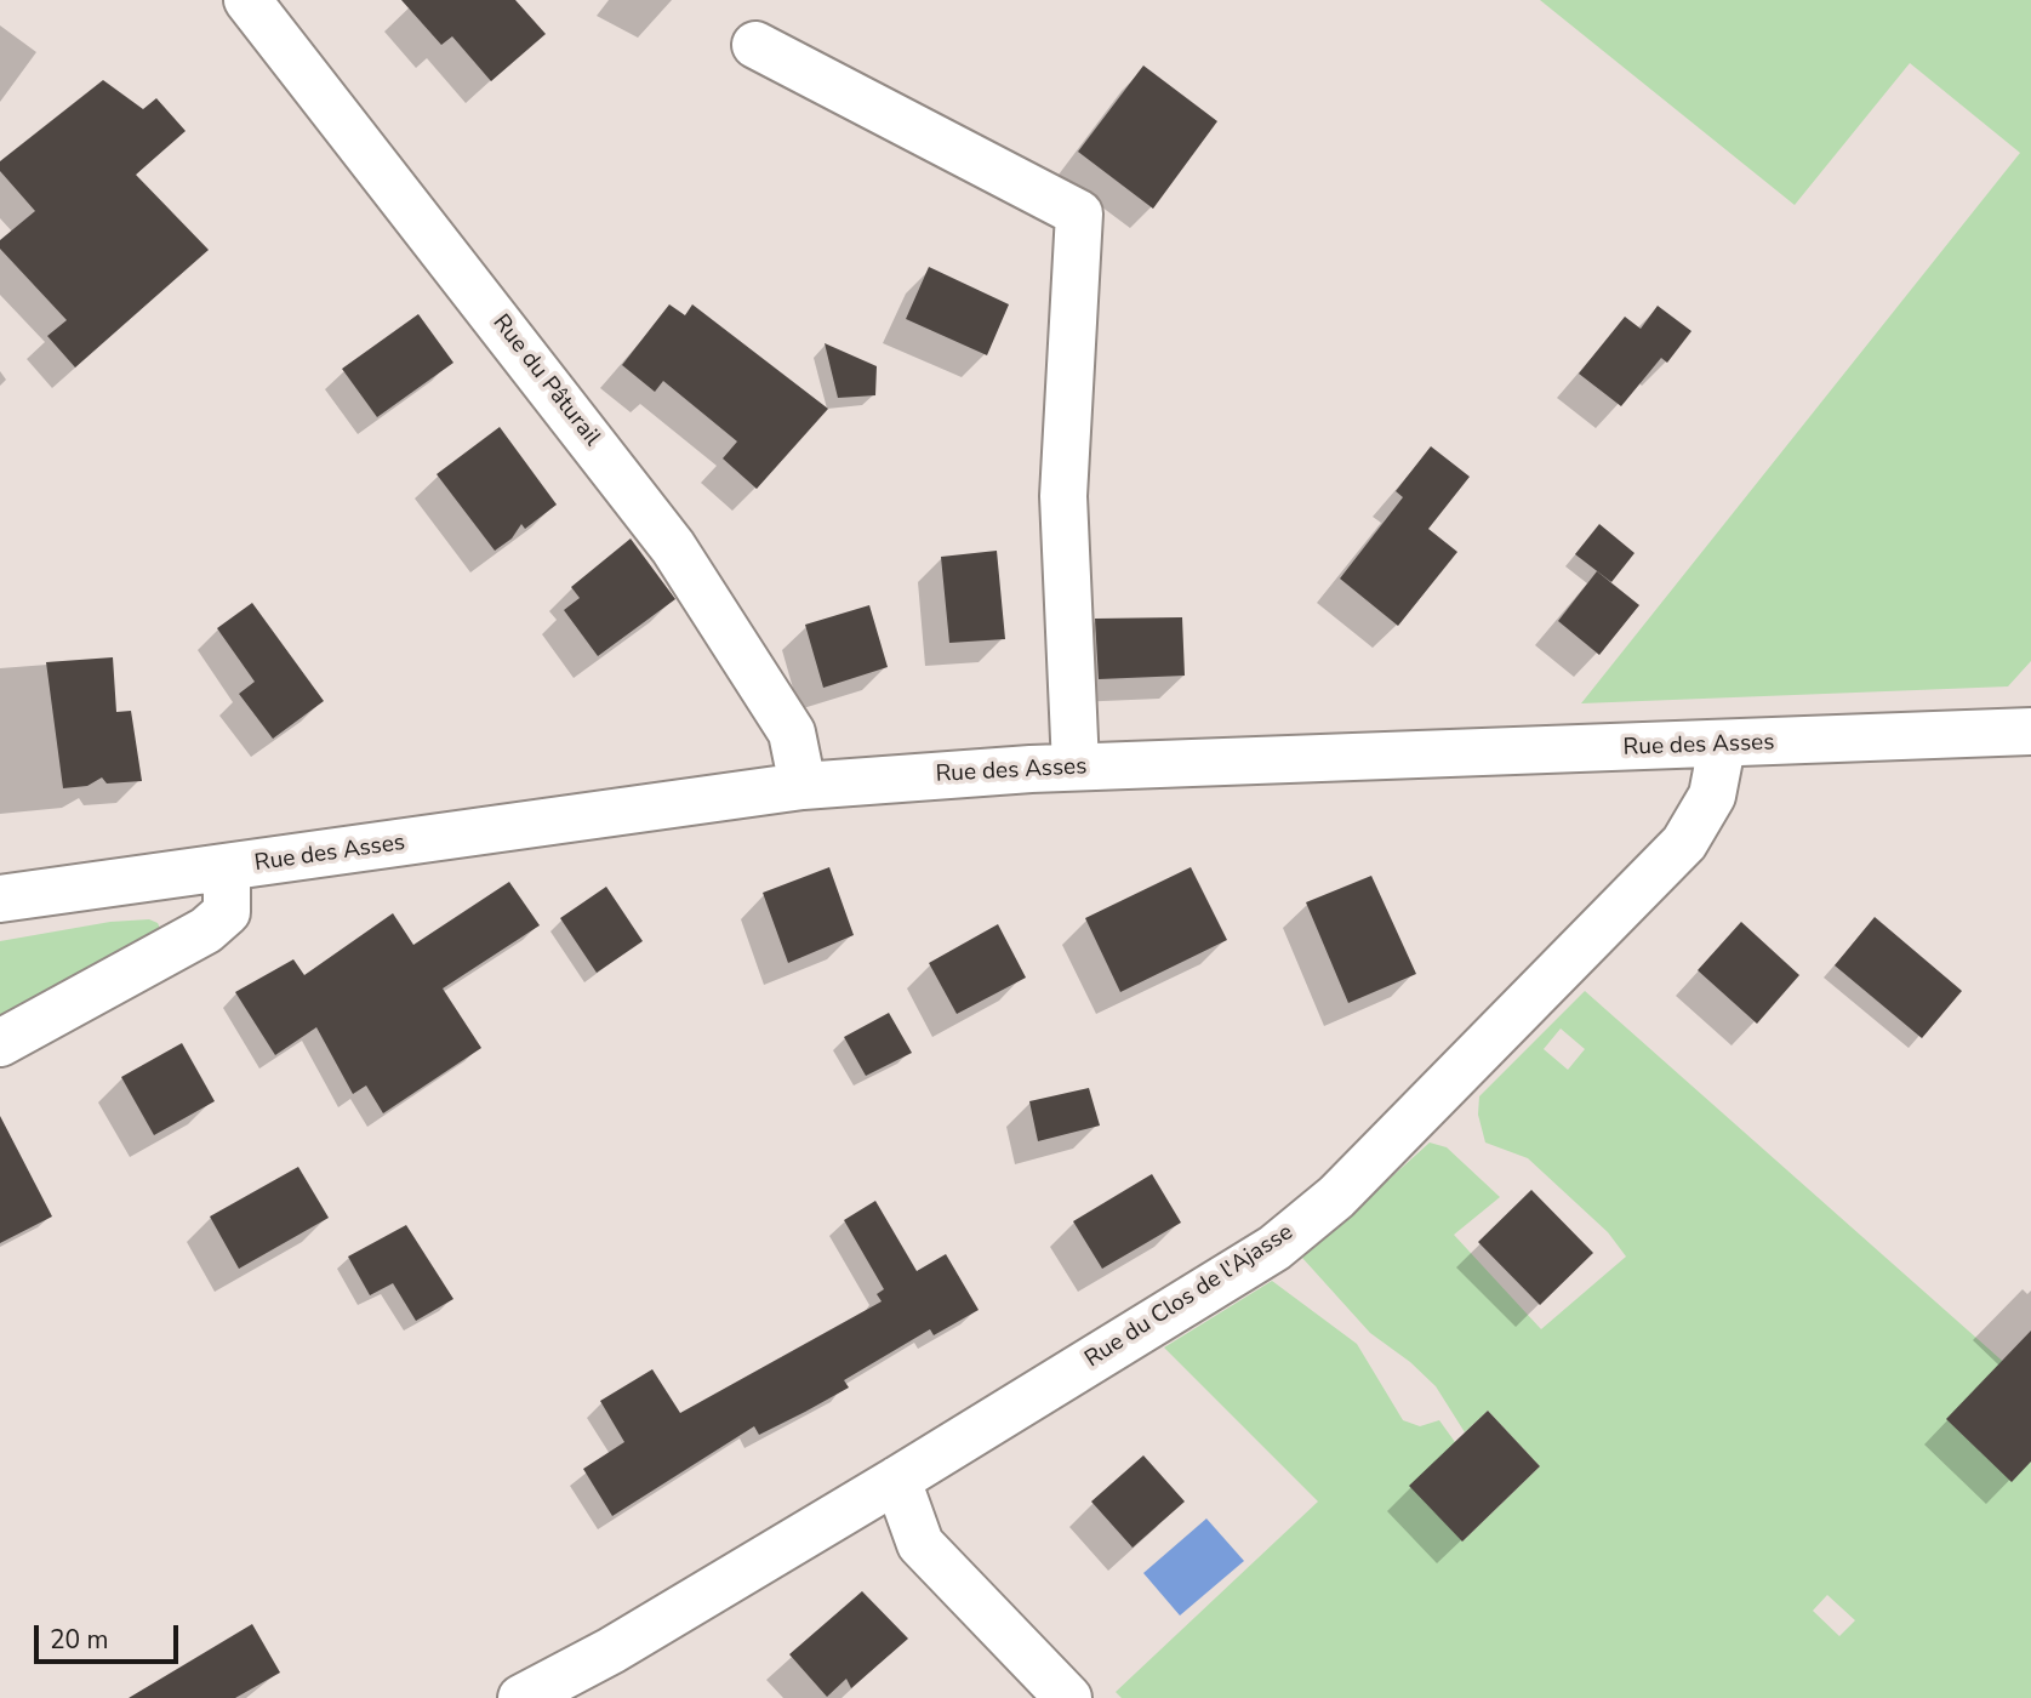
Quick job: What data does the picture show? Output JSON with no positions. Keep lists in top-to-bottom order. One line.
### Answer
{"streets":{"street":["Rue du Pâturail","Rue des Asses","Rue du Clos de l'Ajasse"]},"crossings":[["Rue du Pâturail","Rue des Asses"],["Rue des Asses","Rue du Clos de l'Ajasse"]],"scale_bar":"20 m"}
